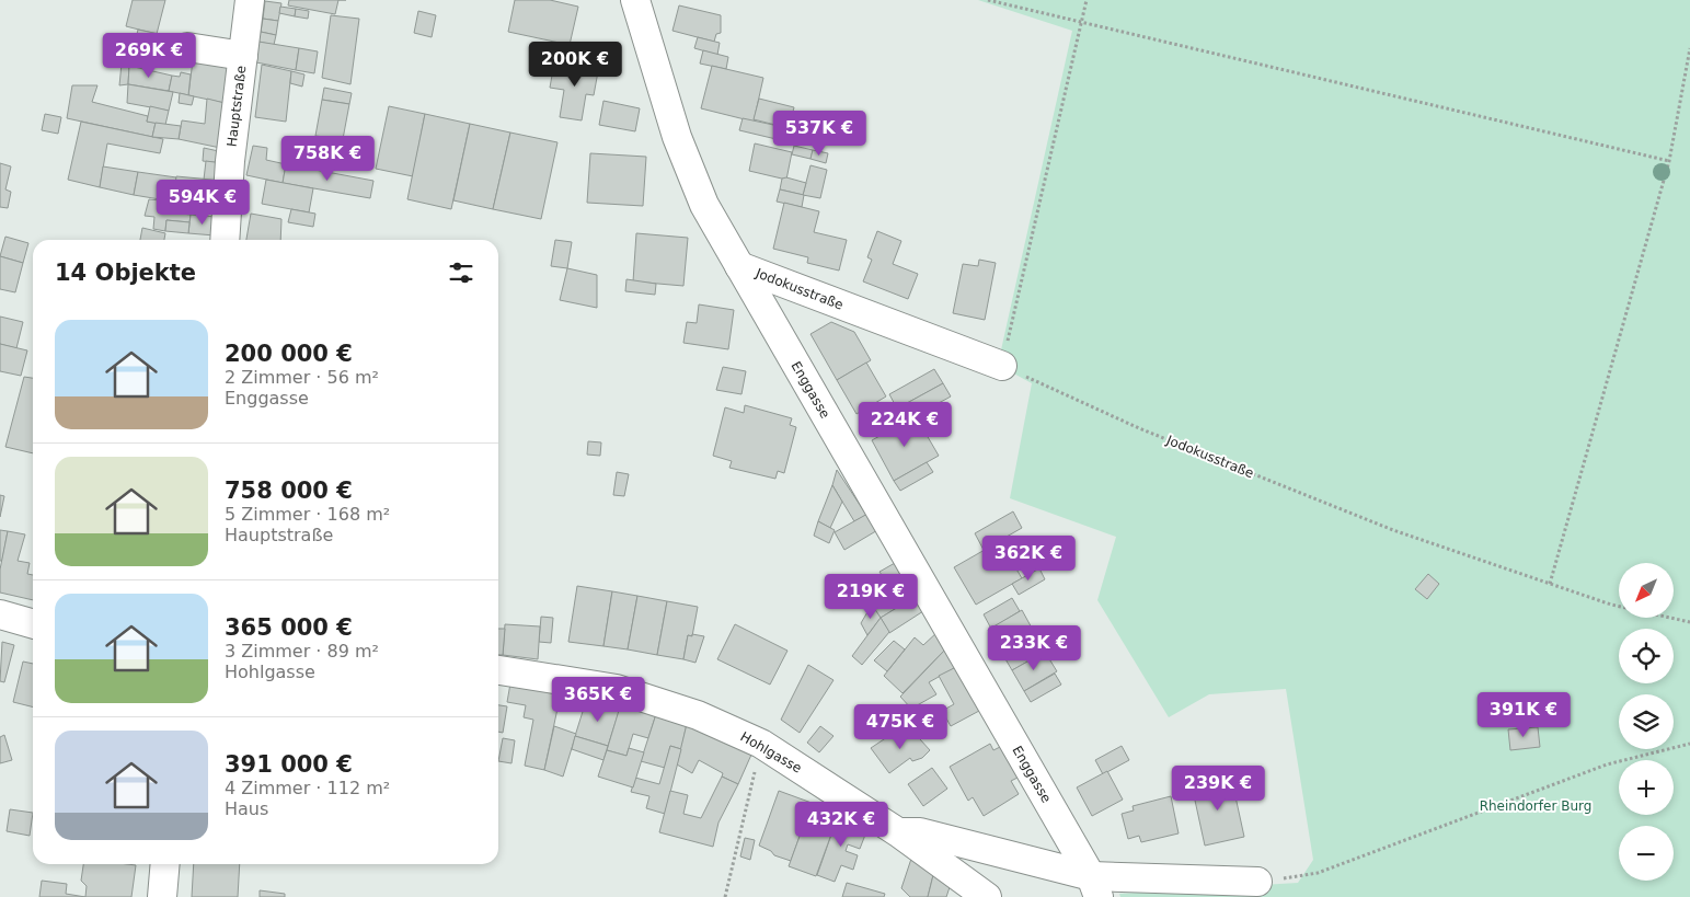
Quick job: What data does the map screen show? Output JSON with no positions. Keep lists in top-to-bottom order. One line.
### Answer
{"streets":{"street":["Hauptstraße","Jodokusstraße","Enggasse","Hohlgasse"]},"crossings":[["Jodokusstraße","Enggasse"]],"parks":["Rheindorfer Burg"],"north":"bottom left","page":{"price":["269K €","200K €","537K €","758K €","594K €","224K €","362K €","219K €","233K €","365K €","391K €","475K €","239K €","432K €"],"heading":"14 Objekte","list":[{"name":"200 000 €","note":"2 Zimmer · 56 m² · Enggasse"},{"name":"758 000 €","note":"5 Zimmer · 168 m² · Hauptstraße"},{"name":"365 000 €","note":"3 Zimmer · 89 m² · Hohlgasse"},{"name":"391 000 €","note":"4 Zimmer · 112 m² · Haus"}],"map_buttons":["+","−"]}}
